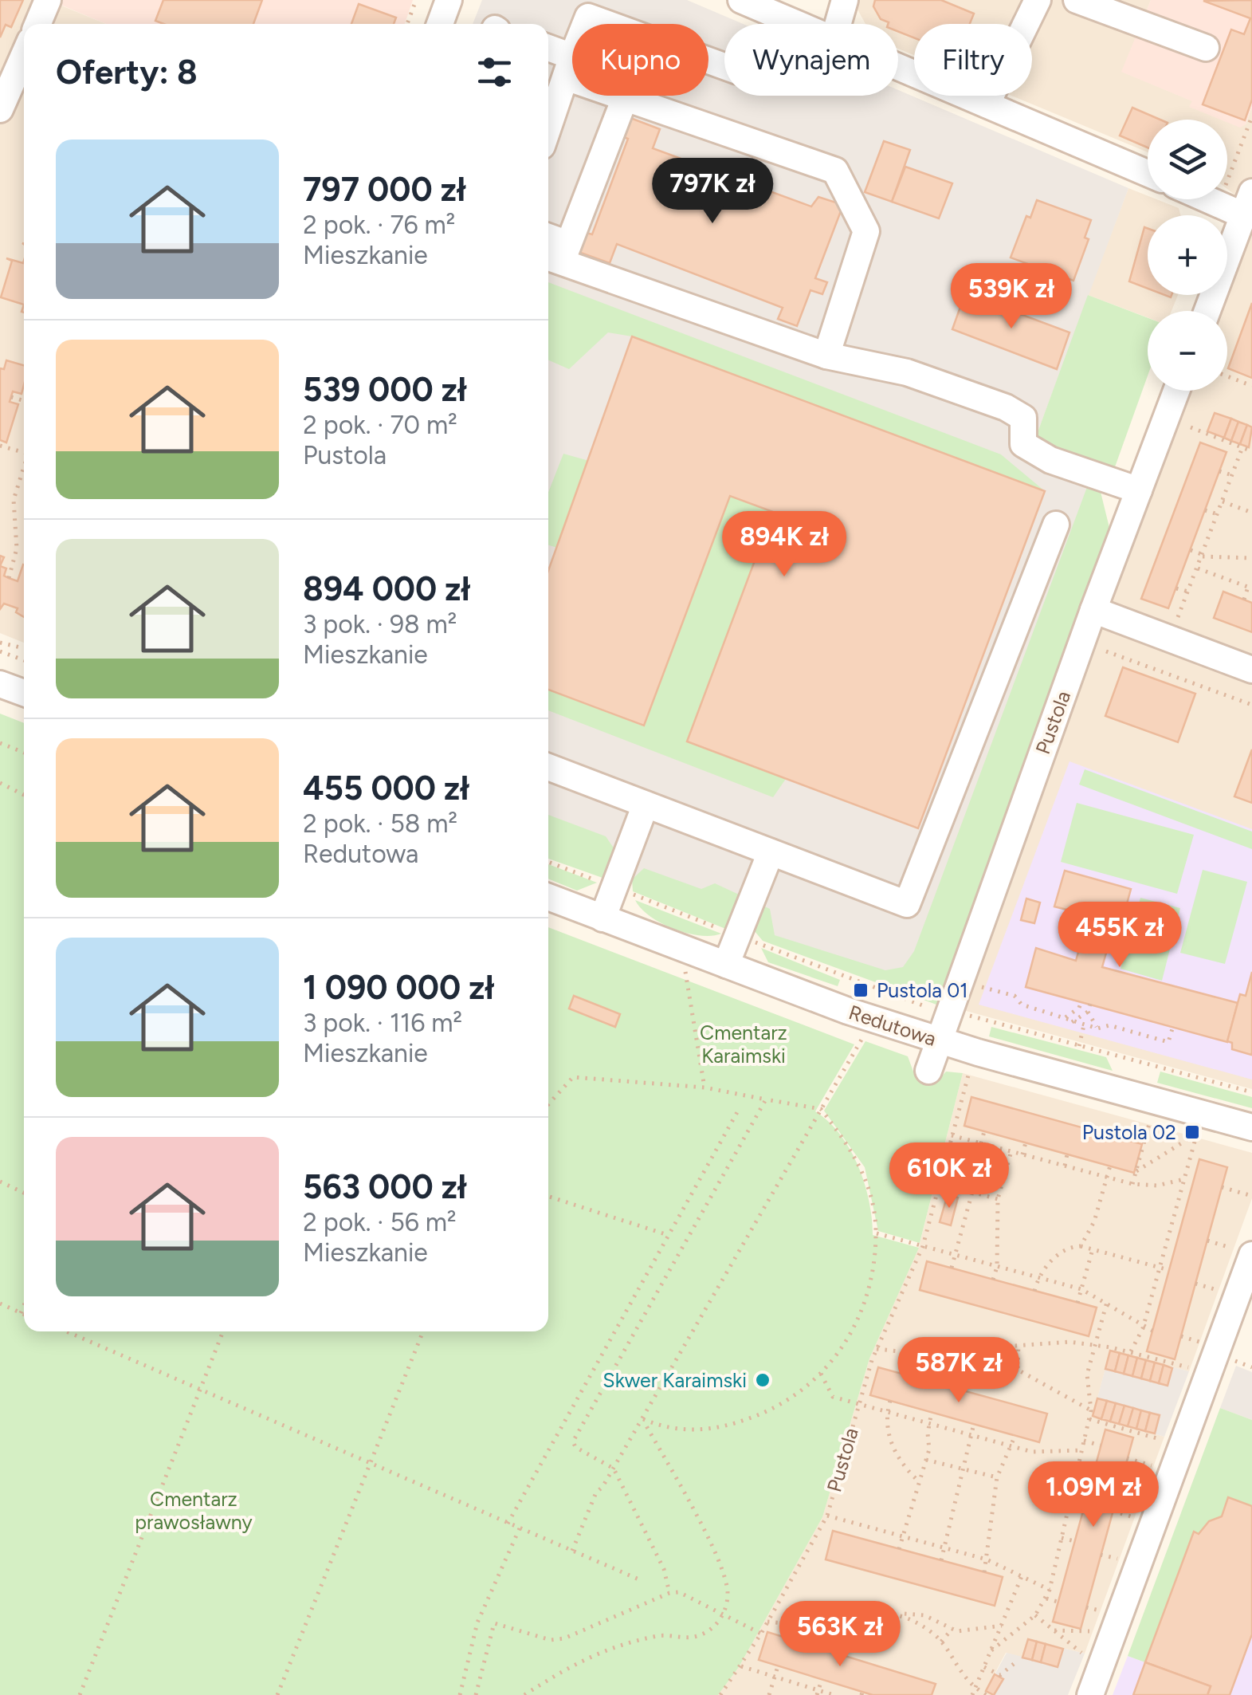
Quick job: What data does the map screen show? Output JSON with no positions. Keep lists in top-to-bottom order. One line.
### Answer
{"streets":{"street":["Pustola","Redutowa"]},"crossings":[["Pustola","Redutowa"]],"parks":["Cmentarz Karaimski","Cmentarz prawosławny"],"places":{"transit":["Pustola 01","Pustola 02"],"other":["Skwer Karaimski"]},"page":{"chip":["Kupno","Wynajem","Filtry"],"heading":"Oferty: 8","map_buttons":["+","−"],"list":[{"name":"797 000 zł","note":"2 pok. · 76 m² · Mieszkanie"},{"name":"539 000 zł","note":"2 pok. · 70 m² · Pustola"},{"name":"894 000 zł","note":"3 pok. · 98 m² · Mieszkanie"},{"name":"455 000 zł","note":"2 pok. · 58 m² · Redutowa"},{"name":"1 090 000 zł","note":"3 pok. · 116 m² · Mieszkanie"},{"name":"563 000 zł","note":"2 pok. · 56 m² · Mieszkanie"}],"price":["797K zł","539K zł","894K zł","455K zł","610K zł","587K zł","1.09M zł","563K zł"]}}
